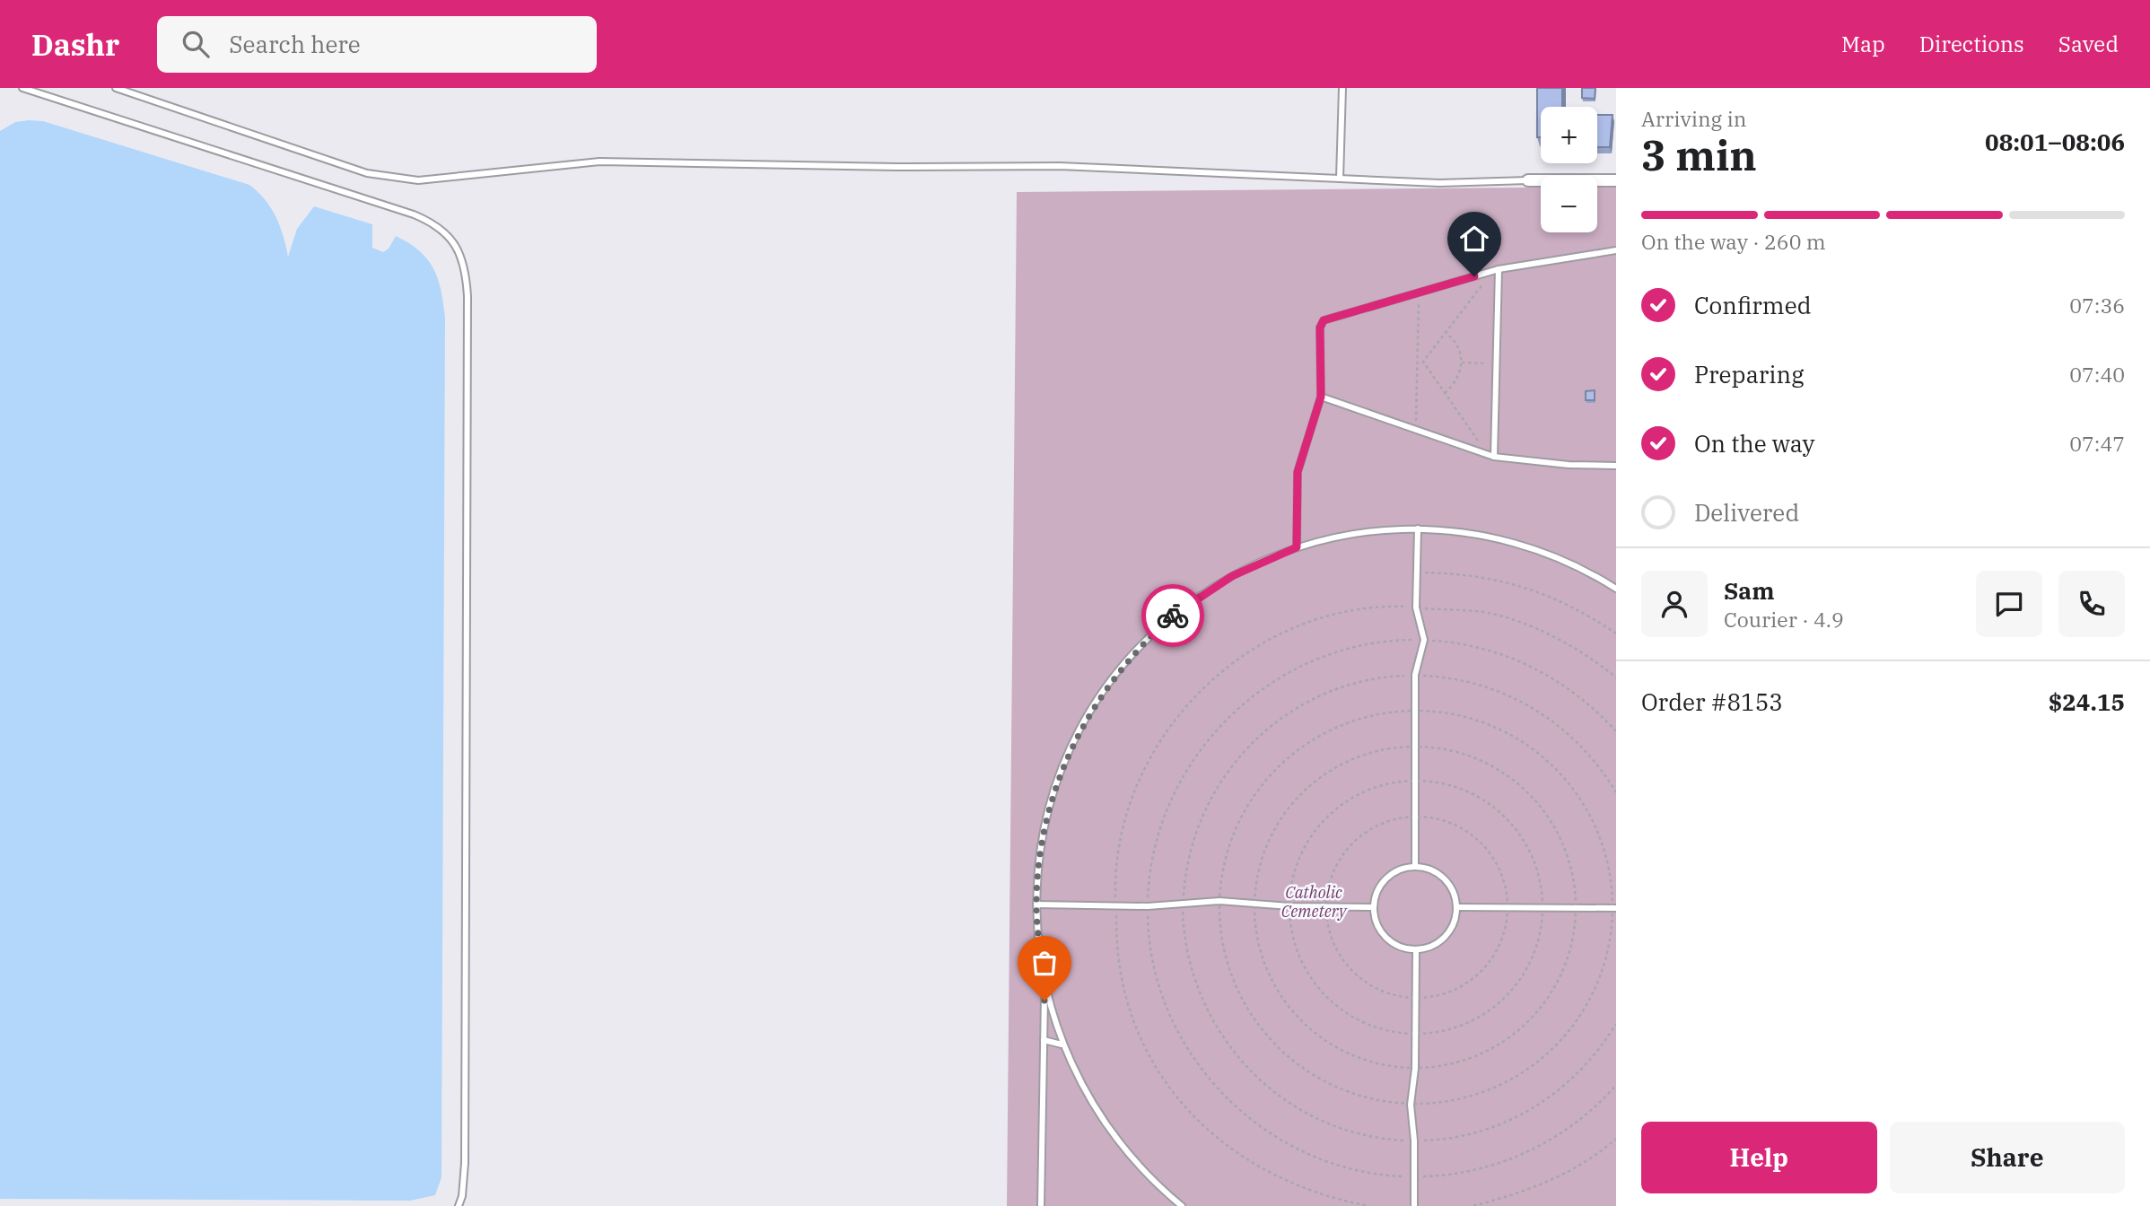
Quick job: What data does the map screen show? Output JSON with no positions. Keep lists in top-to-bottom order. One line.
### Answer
{"parks":["Catholic Cemetery"],"page":{"header":"Dashr","search":"Search here","nav":["Map","Directions","Saved"],"heading":["3 min","Arriving in","08:01–08:06"],"panel":["Sam","Courier · 4.9","Order #8153","$24.15"],"map_buttons":["+","−"],"bar":"On the way · 260 m","list":[["Confirmed","07:36"],["Preparing","07:40"],["On the way","07:47"],"Delivered"],"buttons":["Help","Share"]}}
